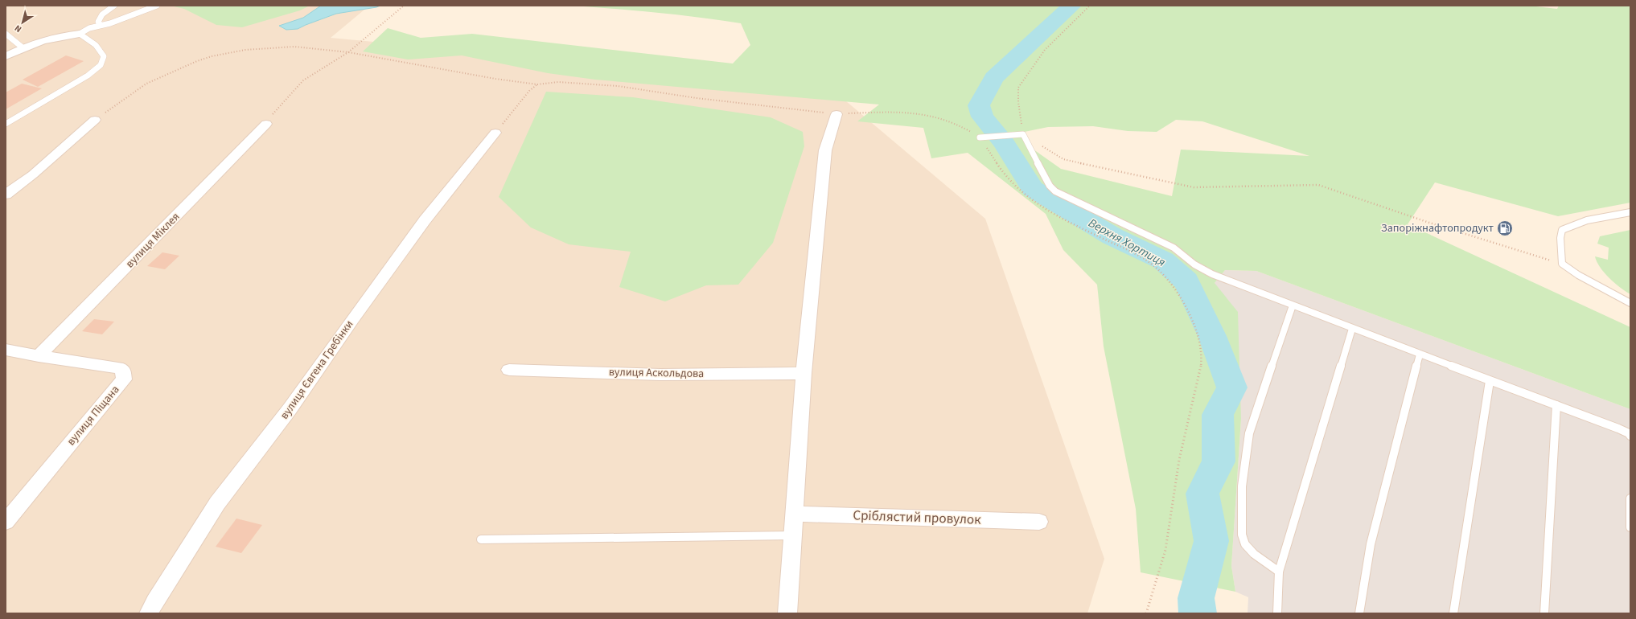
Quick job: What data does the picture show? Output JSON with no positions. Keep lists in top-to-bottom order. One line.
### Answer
{"streets":{"street":["вулиця Міклея","вулиця Євгена Гребінки","вулиця Аскольдова","вулиця Піщана","Сріблястий провулок"]},"crossings":[["вулиця Міклея","вулиця Піщана"]],"water":["Верхня Хортиця"],"places":{"fuel station":["Запоріжнафтопродукт"]},"north":"bottom left"}
